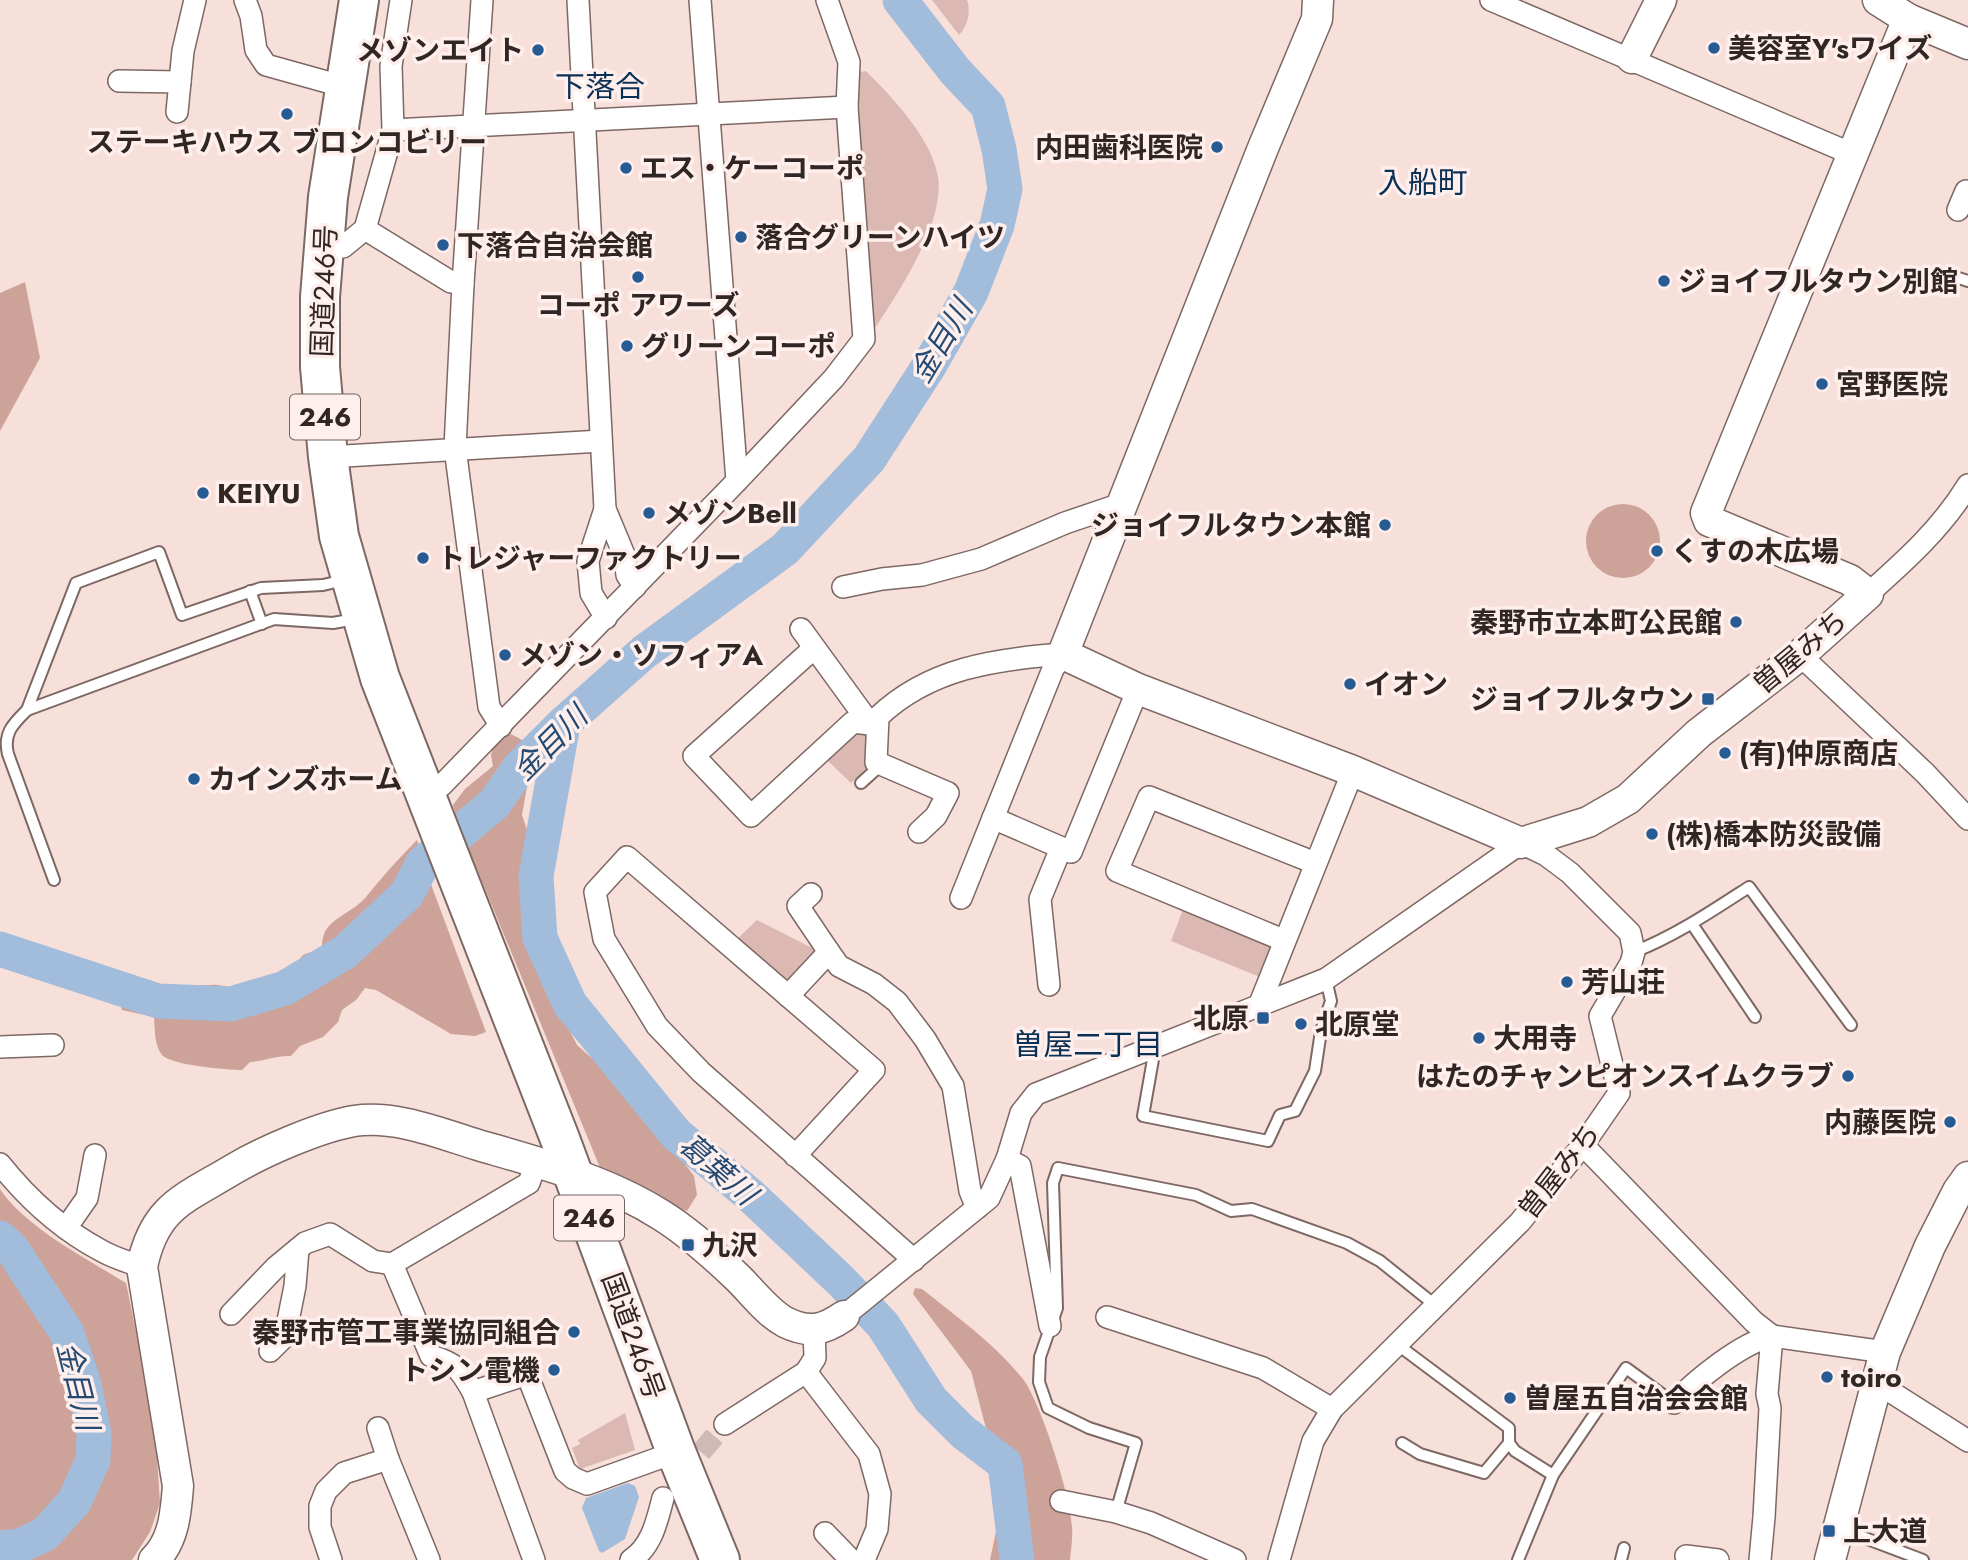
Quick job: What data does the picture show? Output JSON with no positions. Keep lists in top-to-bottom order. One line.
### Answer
{"streets":{"highway":["国道246号","246"],"street":["曽屋みち"]},"districts":["下落合","入船町","曽屋二丁目"],"water":["金目川","葛葉川"],"places":{"other":["美容室Y'sワイズ","メゾンエイト","ステーキハウス ブロンコビリー","内田歯科医院","エス・ケーコーポ","落合グリーンハイツ","下落合自治会館","コーポ アワーズ","ジョイフルタウン別館","グリーンコーポ","宮野医院","KEIYU","メゾンBell","ジョイフルタウン本館","くすの木広場","トレジャーファクトリー","秦野市立本町公民館","メゾン・ソフィアA","イオン","(有)仲原商店","カインズホーム","(株)橋本防災設備","芳山荘","北原堂","大用寺","はたのチャンピオンスイムクラブ","内藤医院","秦野市管工事業協同組合","トシン電機","toiro","曽屋五自治会会館"],"transit":["ジョイフルタウン","北原","九沢","上大道"]}}
